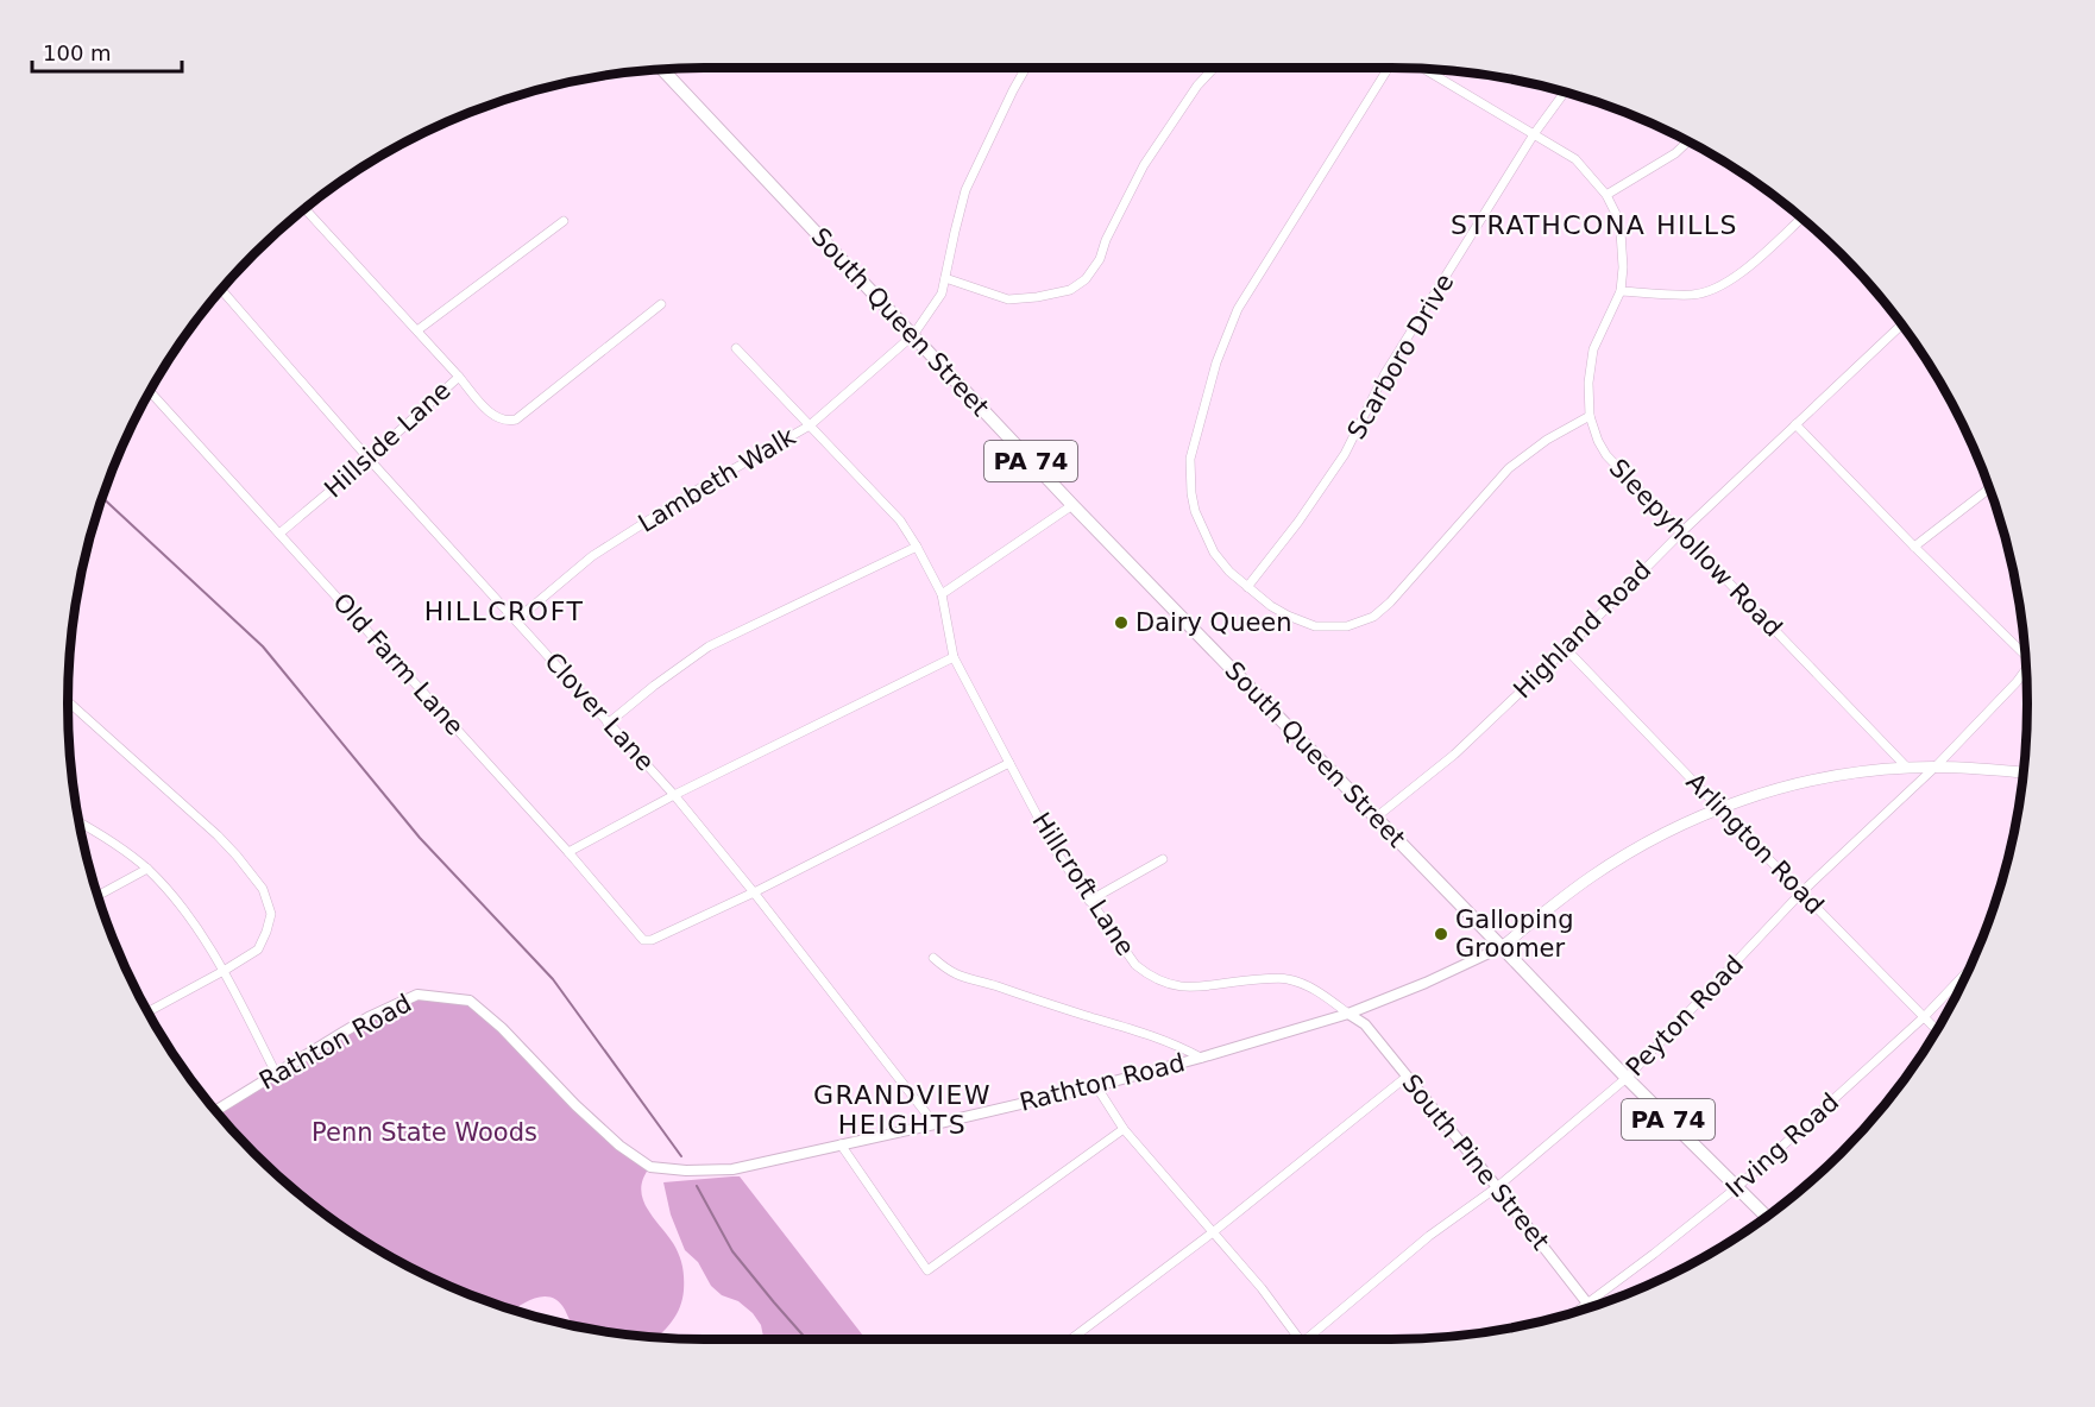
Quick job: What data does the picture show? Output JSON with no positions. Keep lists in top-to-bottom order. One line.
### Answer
{"streets":{"main road":["South Queen Street","PA 74","Rathton Road"],"street":["Scarboro Drive","Hillside Lane","Lambeth Walk","Sleepyhollow Road","Highland Road","Old Farm Lane","Clover Lane","Arlington Road","Hillcroft Lane","Peyton Road","Irving Road","South Pine Street"]},"crossings":[["South Queen Street","Lambeth Walk"],["South Queen Street","Highland Road"],["South Queen Street","Peyton Road"],["South Queen Street","Rathton Road"],["South Queen Street","Irving Road"],["Scarboro Drive","Sleepyhollow Road"],["Hillside Lane","Old Farm Lane"],["Hillside Lane","Clover Lane"],["Lambeth Walk","Clover Lane"],["Lambeth Walk","Hillcroft Lane"],["Sleepyhollow Road","Highland Road"],["Sleepyhollow Road","Rathton Road"],["Highland Road","Arlington Road"],["Old Farm Lane","Clover Lane"],["Clover Lane","Rathton Road"],["Arlington Road","Peyton Road"],["Arlington Road","Rathton Road"],["Arlington Road","Irving Road"],["Hillcroft Lane","Rathton Road"],["Hillcroft Lane","South Pine Street"],["Peyton Road","Rathton Road"],["Peyton Road","South Pine Street"],["Rathton Road","South Pine Street"],["Irving Road","South Pine Street"]],"districts":["STRATHCONA HILLS","HILLCROFT","GRANDVIEW HEIGHTS"],"parks":["Penn State Woods"],"places":["Dairy Queen","Galloping Groomer"],"scale_bar":"100 m"}
